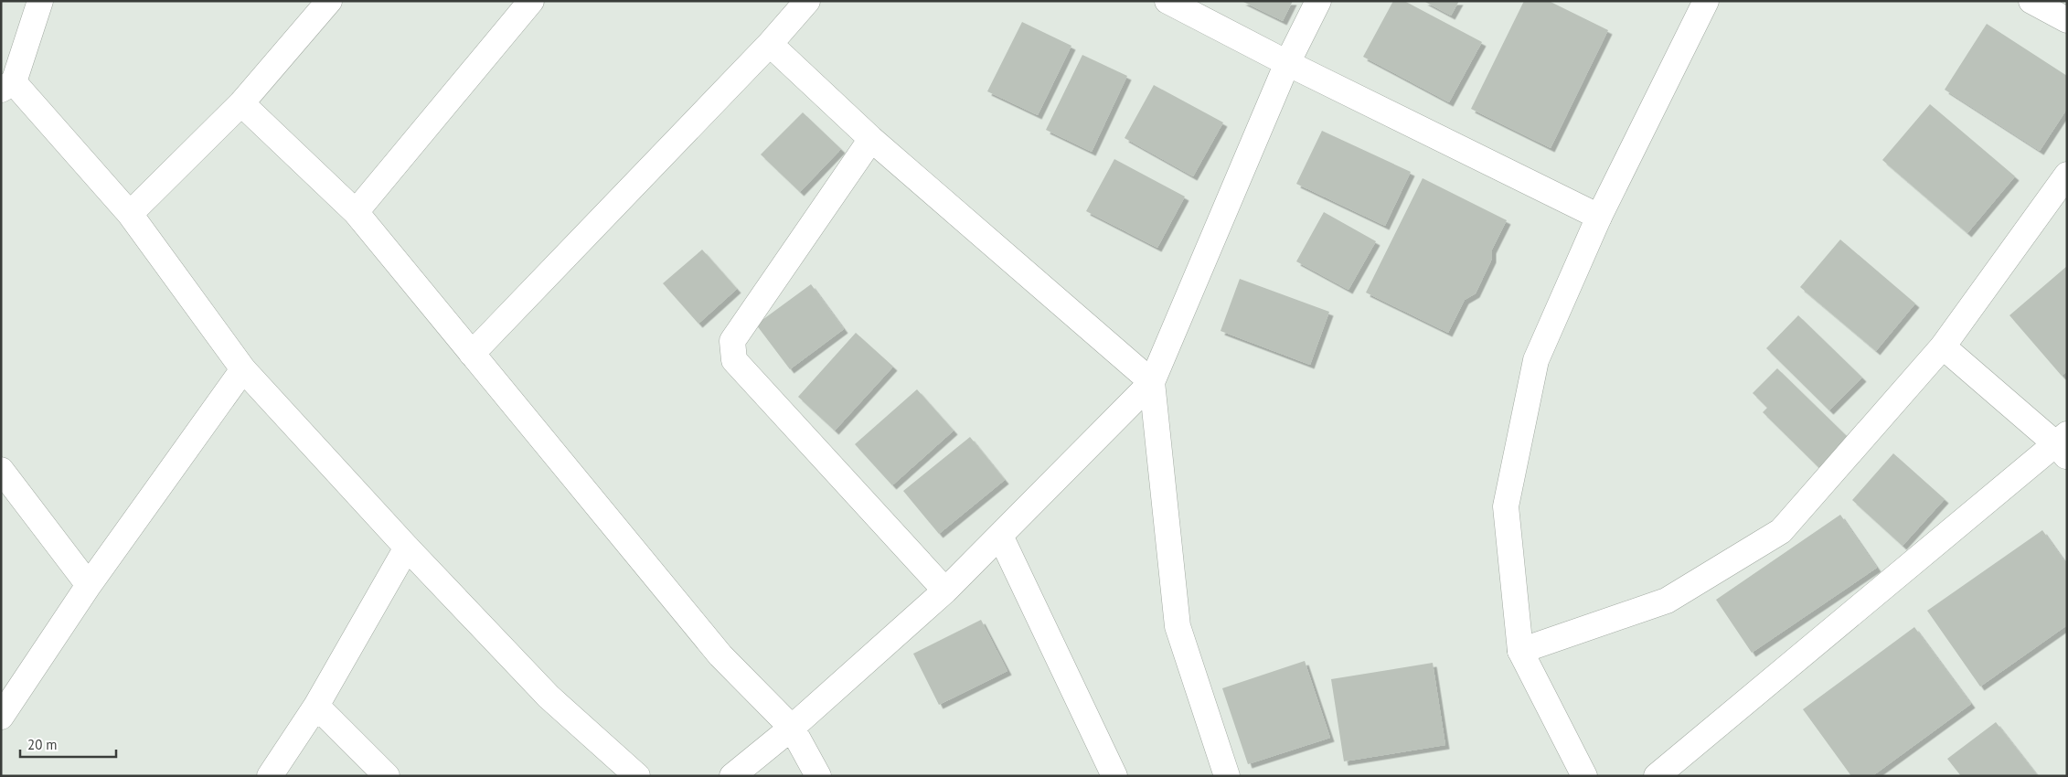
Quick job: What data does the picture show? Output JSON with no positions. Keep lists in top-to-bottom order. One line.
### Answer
{"scale_bar":"20 m"}
